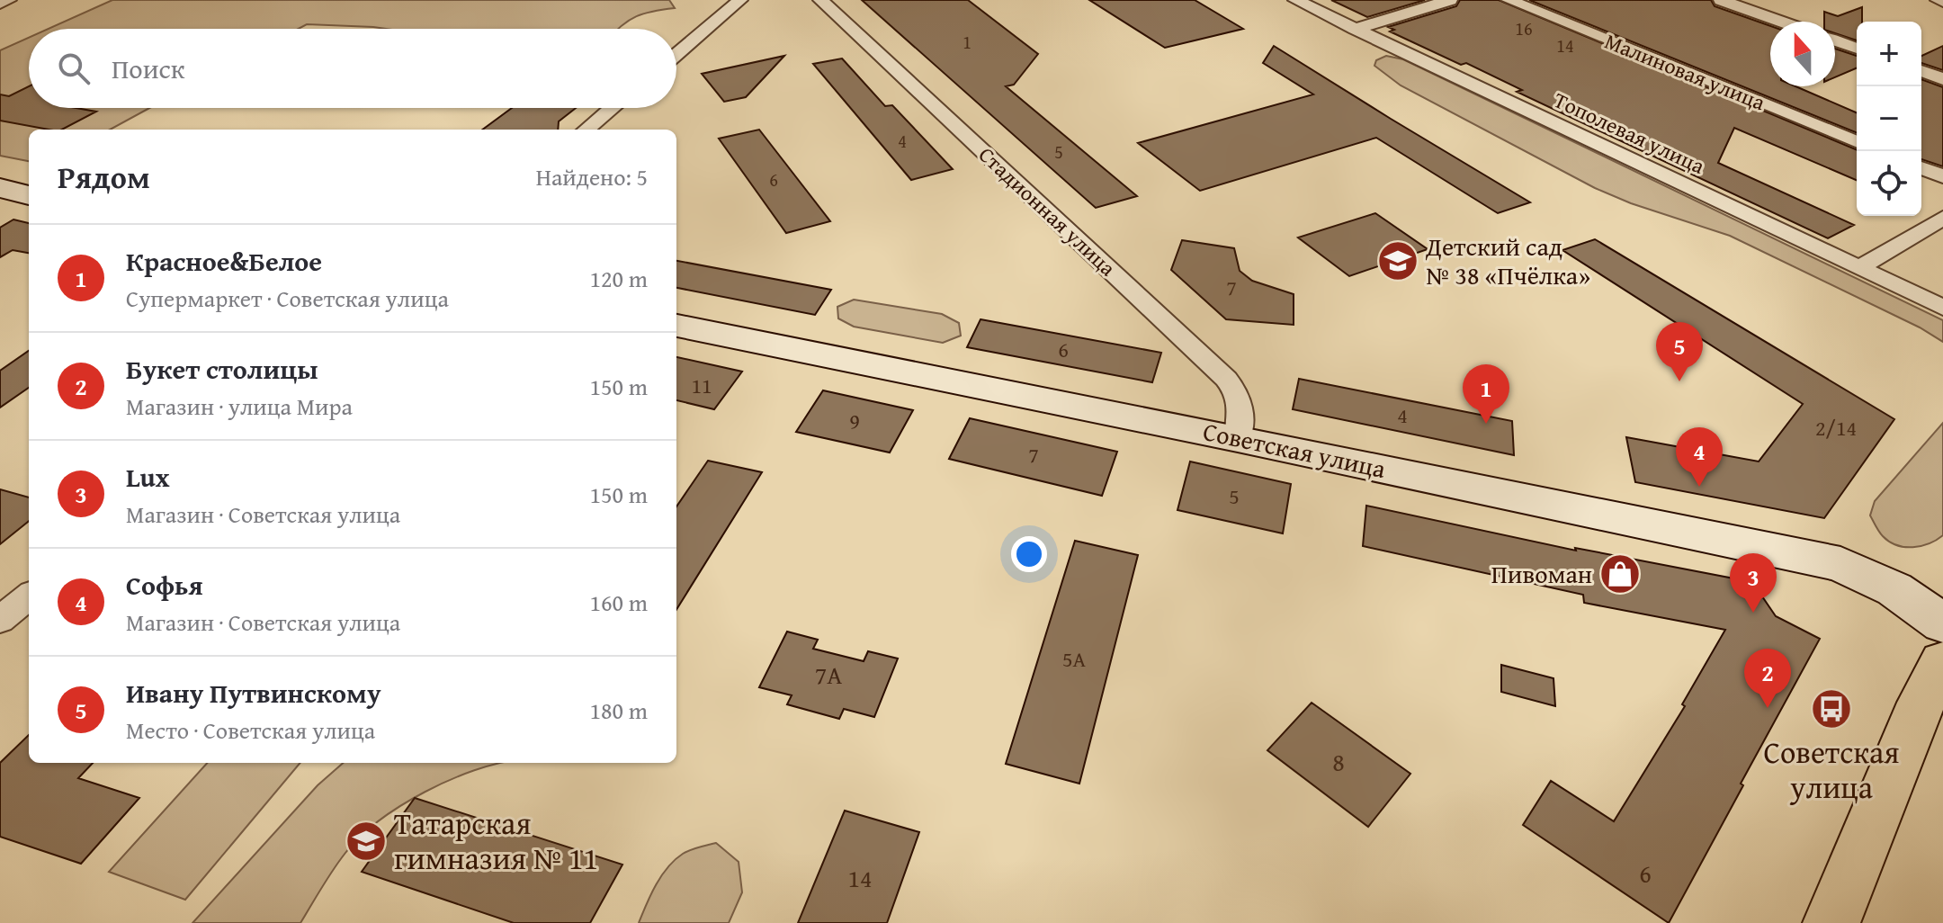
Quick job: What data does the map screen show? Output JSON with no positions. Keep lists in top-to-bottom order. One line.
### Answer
{"streets":{"street":["Малиновая улица","Тополевая улица","Стадионная улица","Советская улица"]},"crossings":[["Стадионная улица","Советская улица"]],"places":{"school or university":["Детский сад № 38 «Пчёлка»","Татарская гимназия № 11"],"shop":["Пивоман"],"bus stop":["Советская улица"]},"house_numbers":["16","1","14","4","5","6","7","6","11","4","9","2/14","7","5","5А","7А","8","6","14"],"north":"top","page":{"map_buttons":["+","−"],"search":"Поиск","heading":["Рядом","Найдено: 5"],"list":[{"mark":"1","name":"Красное&Белое","note":"Супермаркет · Советская улица","value":"120 m"},{"mark":"2","name":"Букет столицы","note":"Магазин · улица Мира","value":"150 m"},{"mark":"3","name":"Lux","note":"Магазин · Советская улица","value":"150 m"},{"mark":"4","name":"Софья","note":"Магазин · Советская улица","value":"160 m"},{"mark":"5","name":"Ивану Путвинскому","note":"Место · Советская улица","value":"180 m"}],"pins":["5","1","4","3","2"]}}
